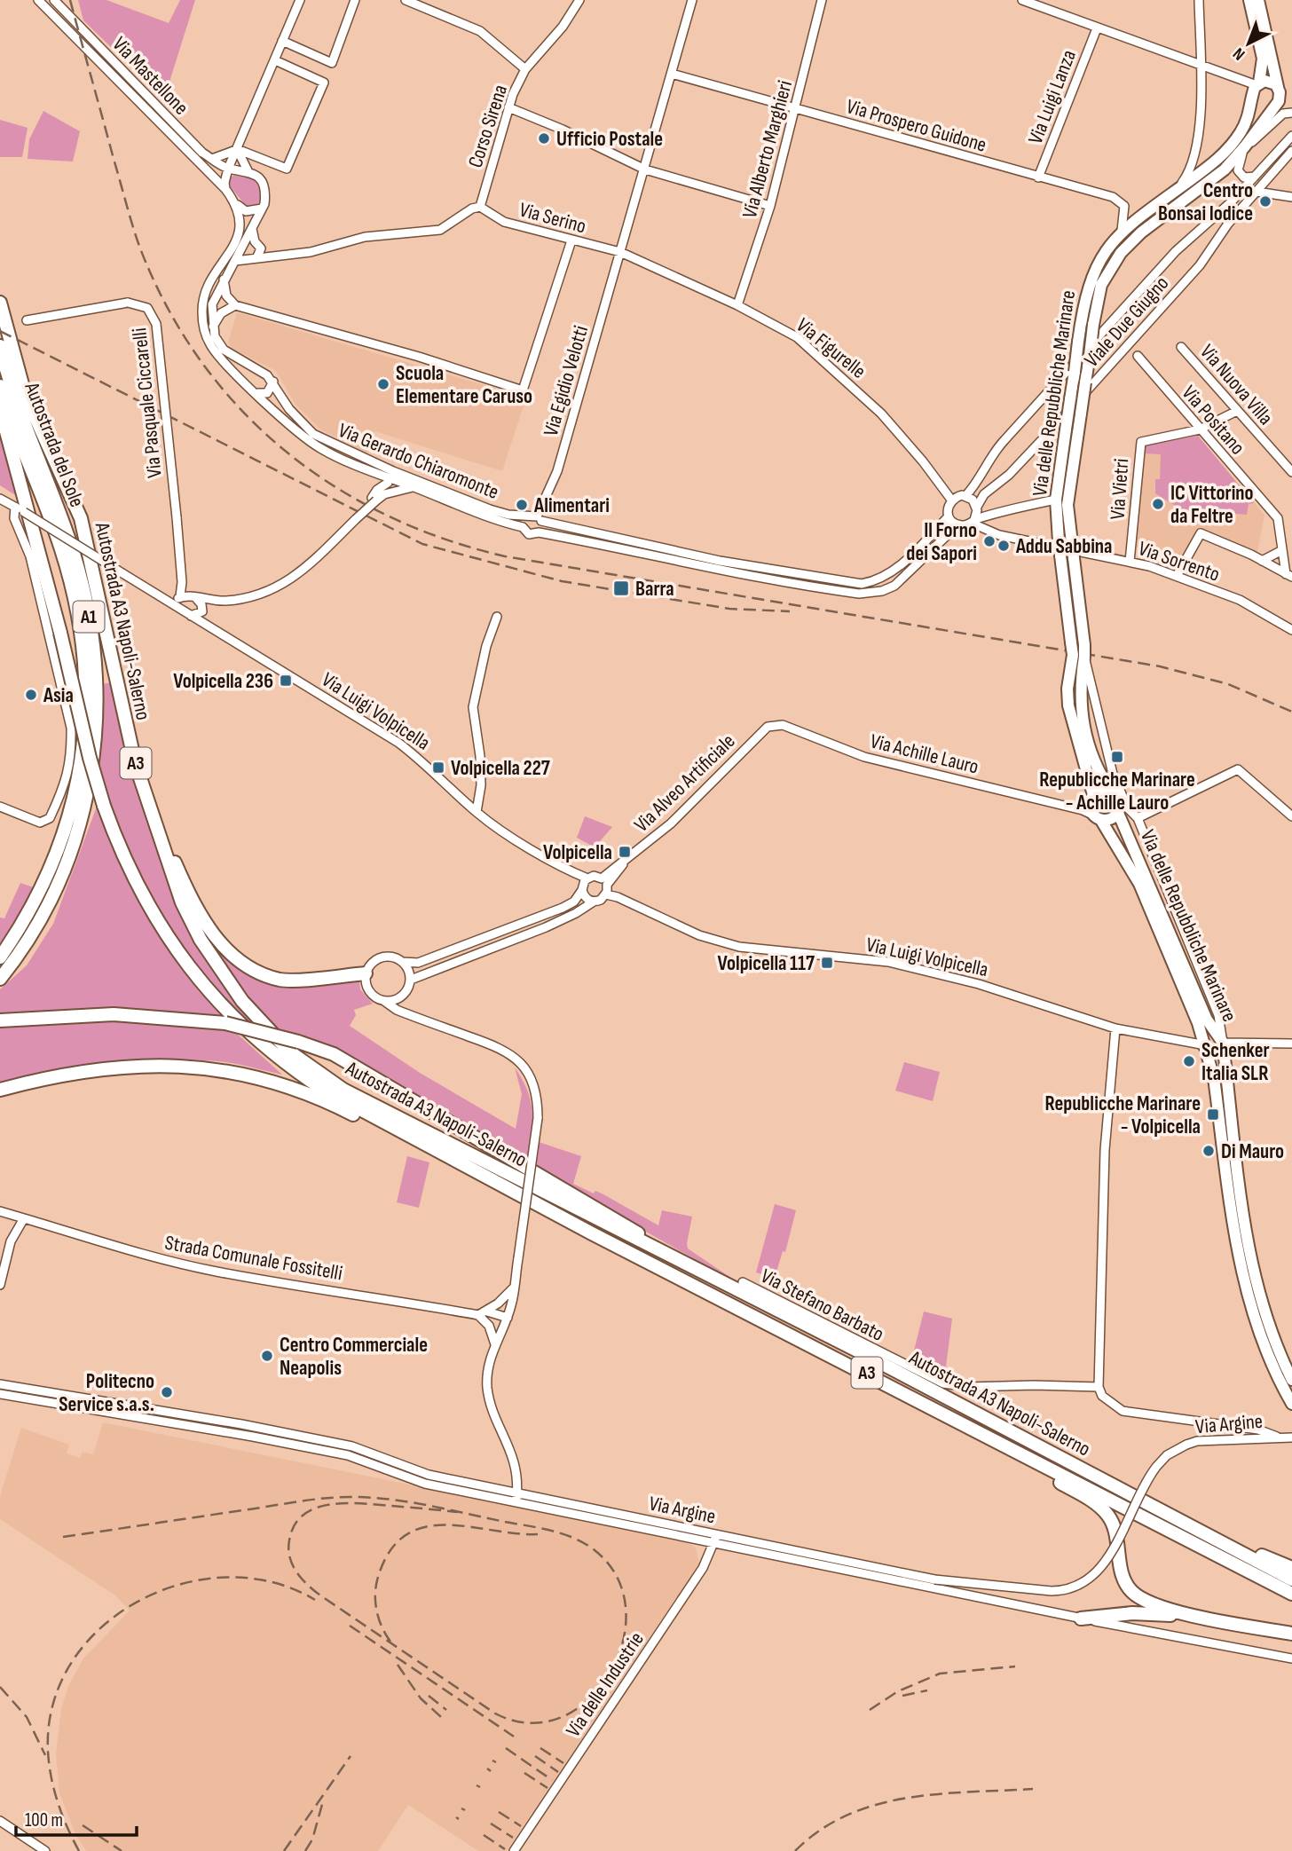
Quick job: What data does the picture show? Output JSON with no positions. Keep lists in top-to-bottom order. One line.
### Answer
{"streets":{"highway":["Autostrada del Sole","A1","Autostrada A3 Napoli-Salerno","A3"],"main road":["Via delle Repubbliche Marinare"],"street":["Via Mastellone","Via Luigi Lanza","Via Prospero Guidone","Corso Sirena","Via Alberto Marghieri","Via Serino","Viale Due Giugno","Via Figurelle","Via Egidio Velotti","Via Nuova Villa","Via Pasquale Ciccarelli","Via Positano","Via Gerardo Chiaromonte","Via Vietri","Via Sorrento","Via Luigi Volpicella","Via Achille Lauro","Via Alveo Artificiale","Strada Comunale Fossitelli","Via Stefano Barbato","Via Argine","Via delle Industrie"]},"crossings":[["Via Mastellone","Via Gerardo Chiaromonte"],["Via Luigi Lanza","Via Prospero Guidone"],["Via Prospero Guidone","Via Alberto Marghieri"],["Via Prospero Guidone","Via Egidio Velotti"],["Via Prospero Guidone","Via delle Repubbliche Marinare"],["Corso Sirena","Via Serino"],["Via Alberto Marghieri","Via Figurelle"],["Via Serino","Via Figurelle"],["Via Serino","Via Egidio Velotti"],["Viale Due Giugno","Via Figurelle"],["Viale Due Giugno","Via Sorrento"],["Via Figurelle","Via Egidio Velotti"],["Via Figurelle","Via Sorrento"],["Via Egidio Velotti","Via Gerardo Chiaromonte"],["Via delle Repubbliche Marinare","Via Luigi Volpicella"],["Via delle Repubbliche Marinare","Via Achille Lauro"],["Via Pasquale Ciccarelli","Via Luigi Volpicella"],["Via Positano","Via Vietri"],["Via Vietri","Via Sorrento"],["Via Achille Lauro","Via Alveo Artificiale"],["Via Argine","Via delle Industrie"]],"places":{"other":["Ufficio Postale","Centro Bonsai Iodice","Scuola Elementare Caruso","IC Vittorino da Feltre","Alimentari","Il Forno dei Sapori","Addu Sabbina","Asia","Schenker Italia SLR","Di Mauro","Centro Commerciale Neapolis","Politecno Service s.a.s."],"transit":["Barra","Volpicella 236","Republicche Marinare - Achille Lauro","Volpicella 227","Volpicella","Volpicella 117","Republicche Marinare - Volpicella"]},"scale_bar":"100 m","north":"bottom left"}
